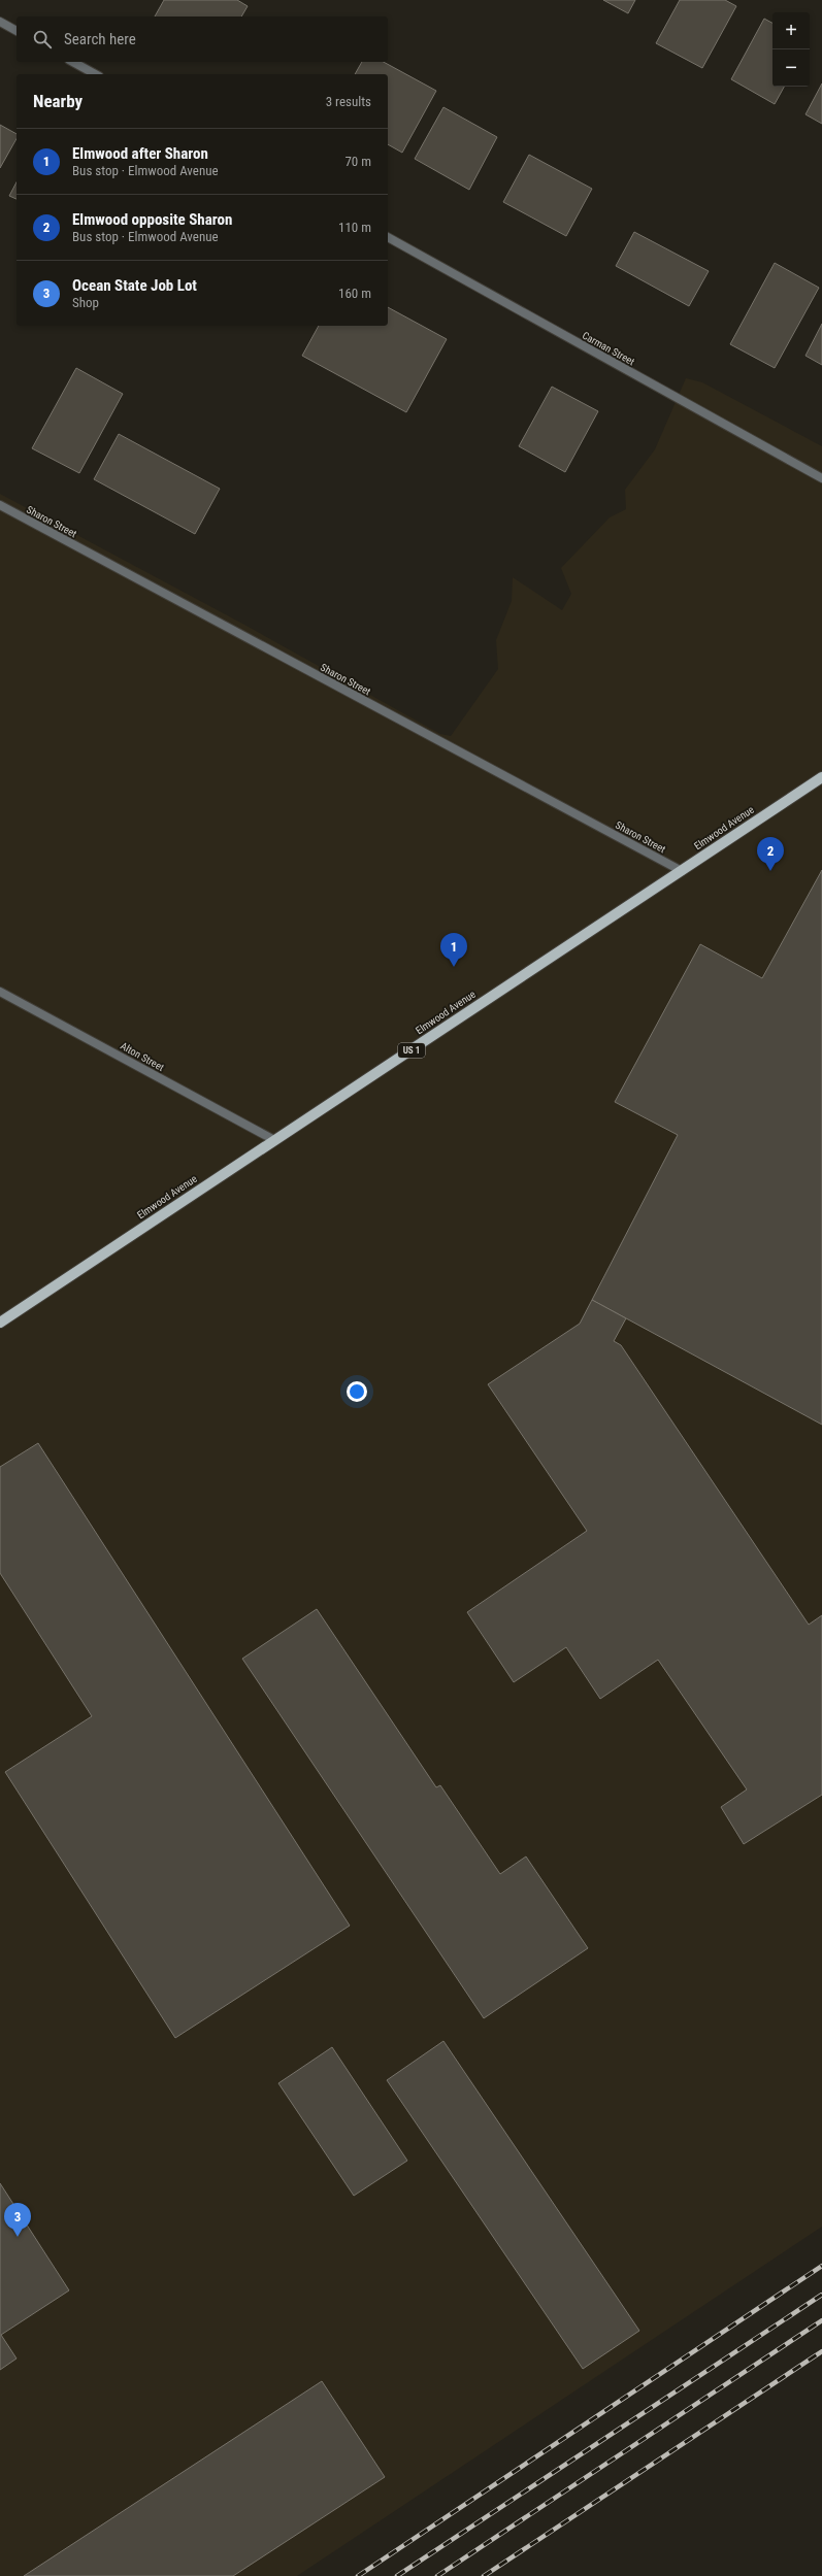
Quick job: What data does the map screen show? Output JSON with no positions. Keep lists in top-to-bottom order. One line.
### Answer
{"streets":{"main road":["Elmwood Avenue","US 1"],"street":["Carman Street","Sharon Street","Alton Street"]},"crossings":[["Sharon Street","Elmwood Avenue"],["Elmwood Avenue","Alton Street"]],"page":{"map_buttons":["+","−"],"search":"Search here","heading":["Nearby","3 results"],"list":[{"mark":"1","name":"Elmwood after Sharon","note":"Bus stop · Elmwood Avenue","value":"70 m"},{"mark":"2","name":"Elmwood opposite Sharon","note":"Bus stop · Elmwood Avenue","value":"110 m"},{"mark":"3","name":"Ocean State Job Lot","note":"Shop","value":"160 m"}],"pins":["2","1","3"]}}
